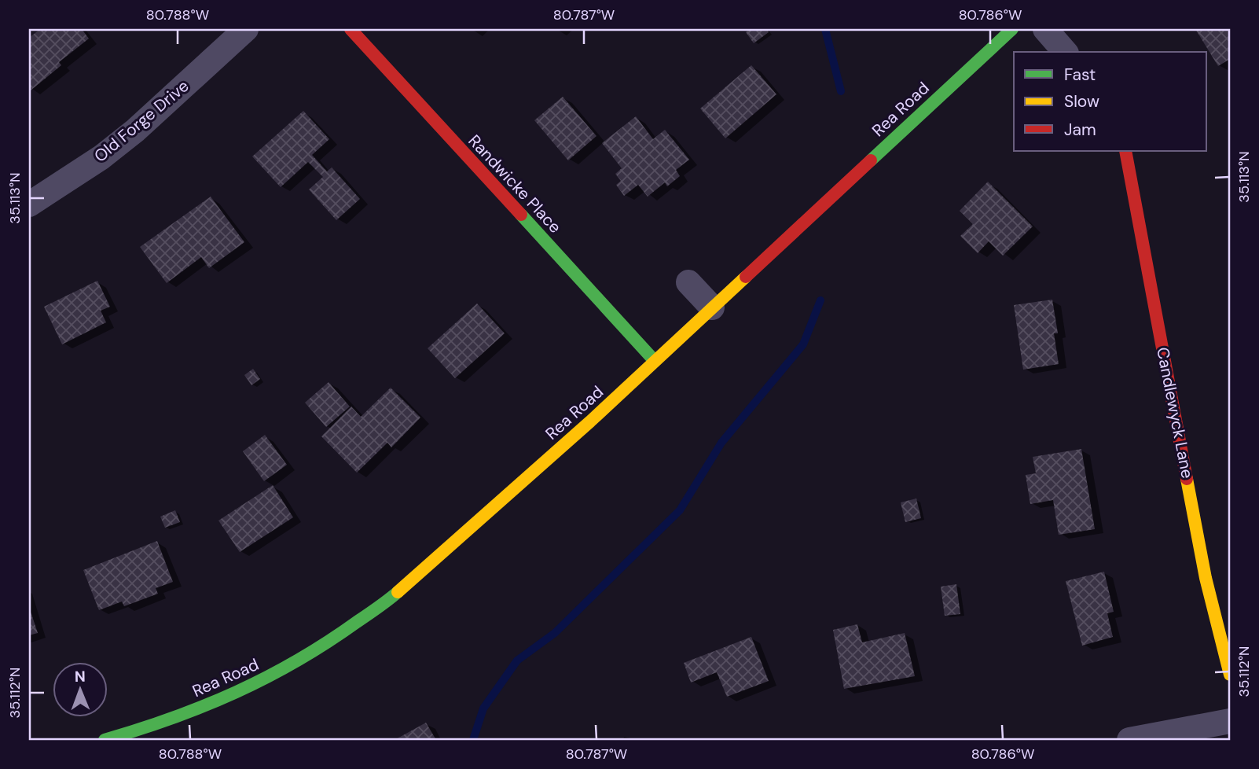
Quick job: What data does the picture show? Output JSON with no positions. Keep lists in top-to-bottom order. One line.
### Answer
{"streets":{"main road":["Rea Road","Randwicke Place","Candlewyck Lane"],"street":["Old Forge Drive"]},"crossings":[["Rea Road","Randwicke Place"]],"legend":["Fast","Slow","Jam"],"north":"top","coordinates":["80.788°W","80.787°W","80.786°W","35.113°N","35.112°N"]}
